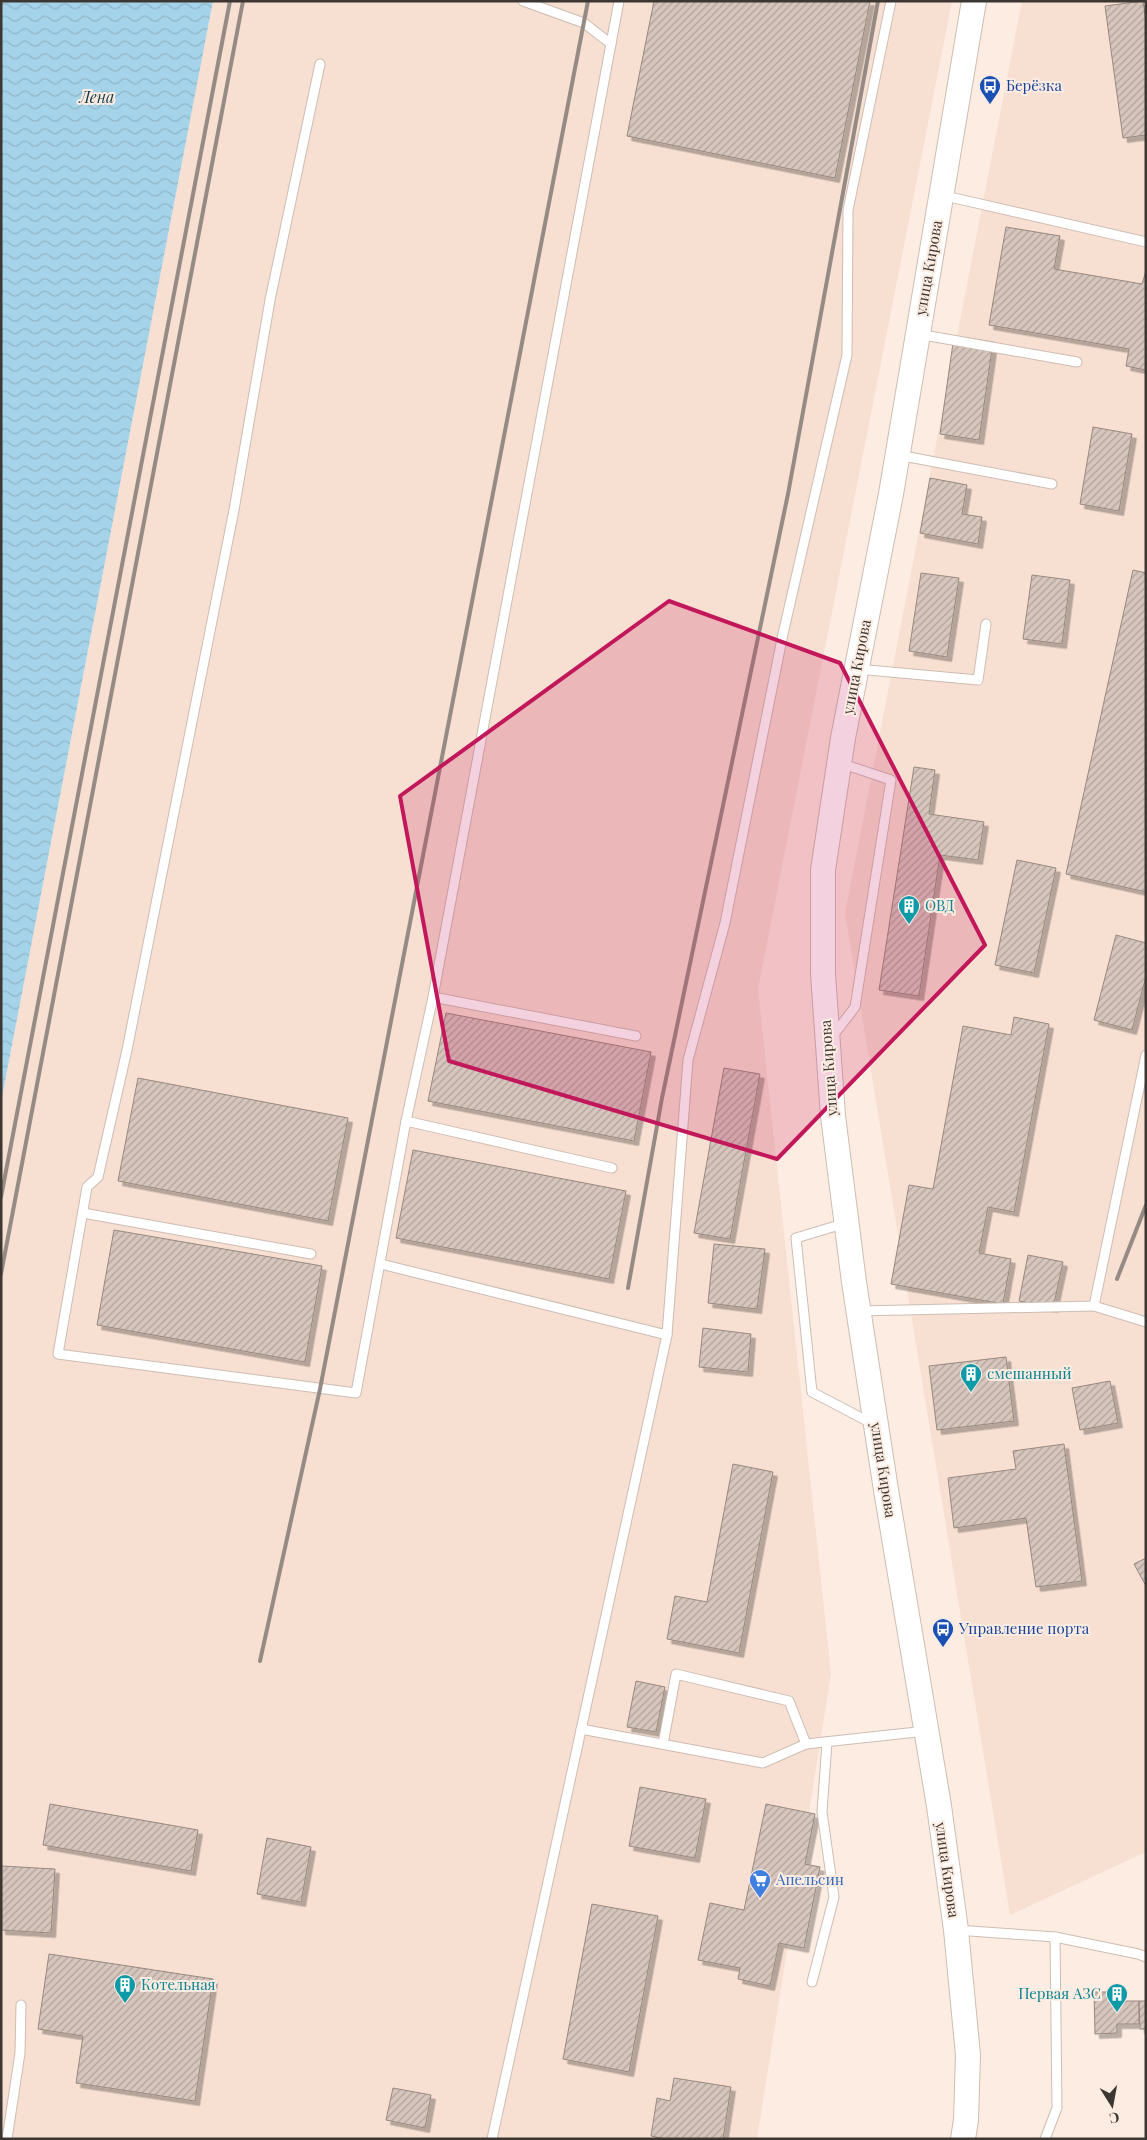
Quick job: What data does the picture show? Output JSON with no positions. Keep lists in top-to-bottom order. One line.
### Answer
{"streets":{"main road":["улица Кирова"]},"water":["Лена"],"places":{"bus stop":["Берёзка","Управление порта"],"building":["ОВД","смешанный","Котельная","Первая АЗС"],"supermarket":["Апельсин"]},"north":"bottom"}
